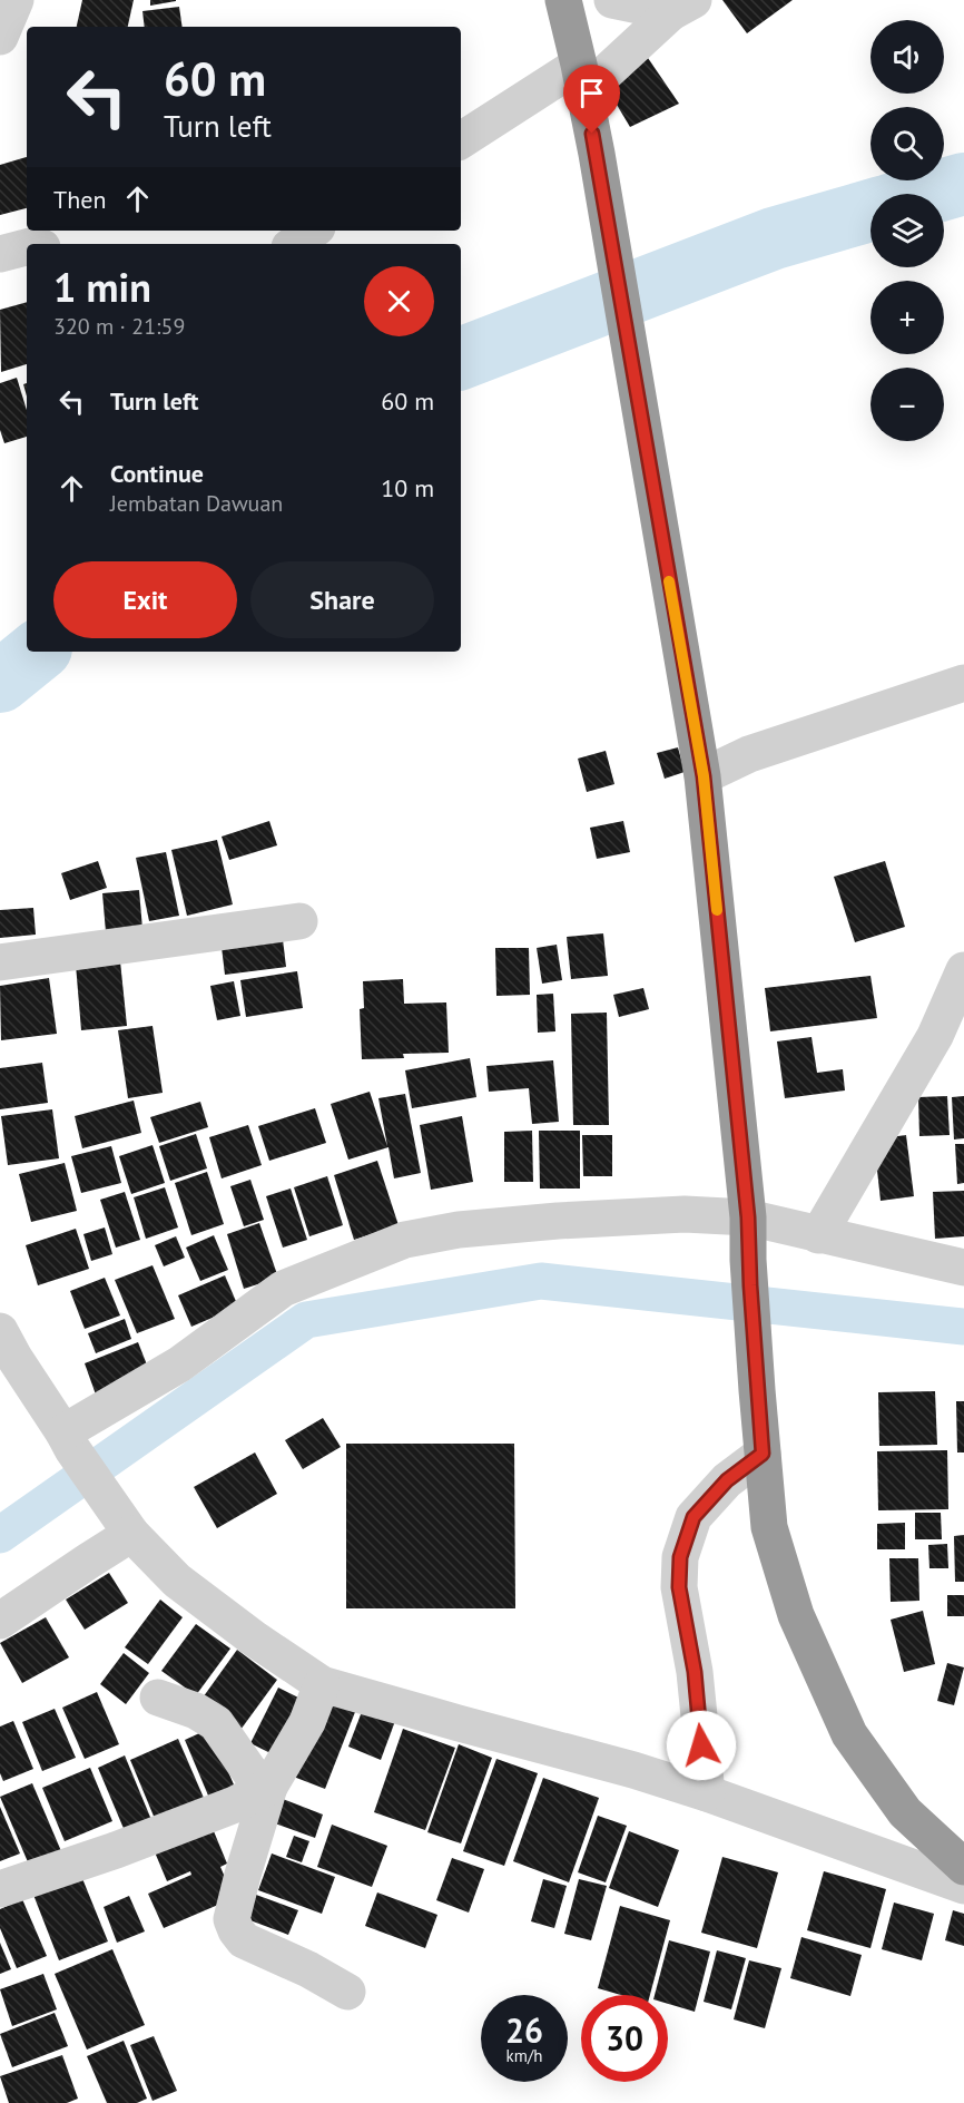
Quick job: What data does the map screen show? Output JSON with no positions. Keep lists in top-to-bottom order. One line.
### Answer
{"page":{"map_buttons":["+","−"],"turn":["60 m","Turn left"],"then":"Then","heading":["1 min","320 m · 21:59"],"list":[{"name":"Turn left","value":"60 m"},{"name":"Continue","note":"Jembatan Dawuan","value":"10 m"}],"buttons":["Exit","Share"],"speed":"26 km/h","limit":"30"}}
